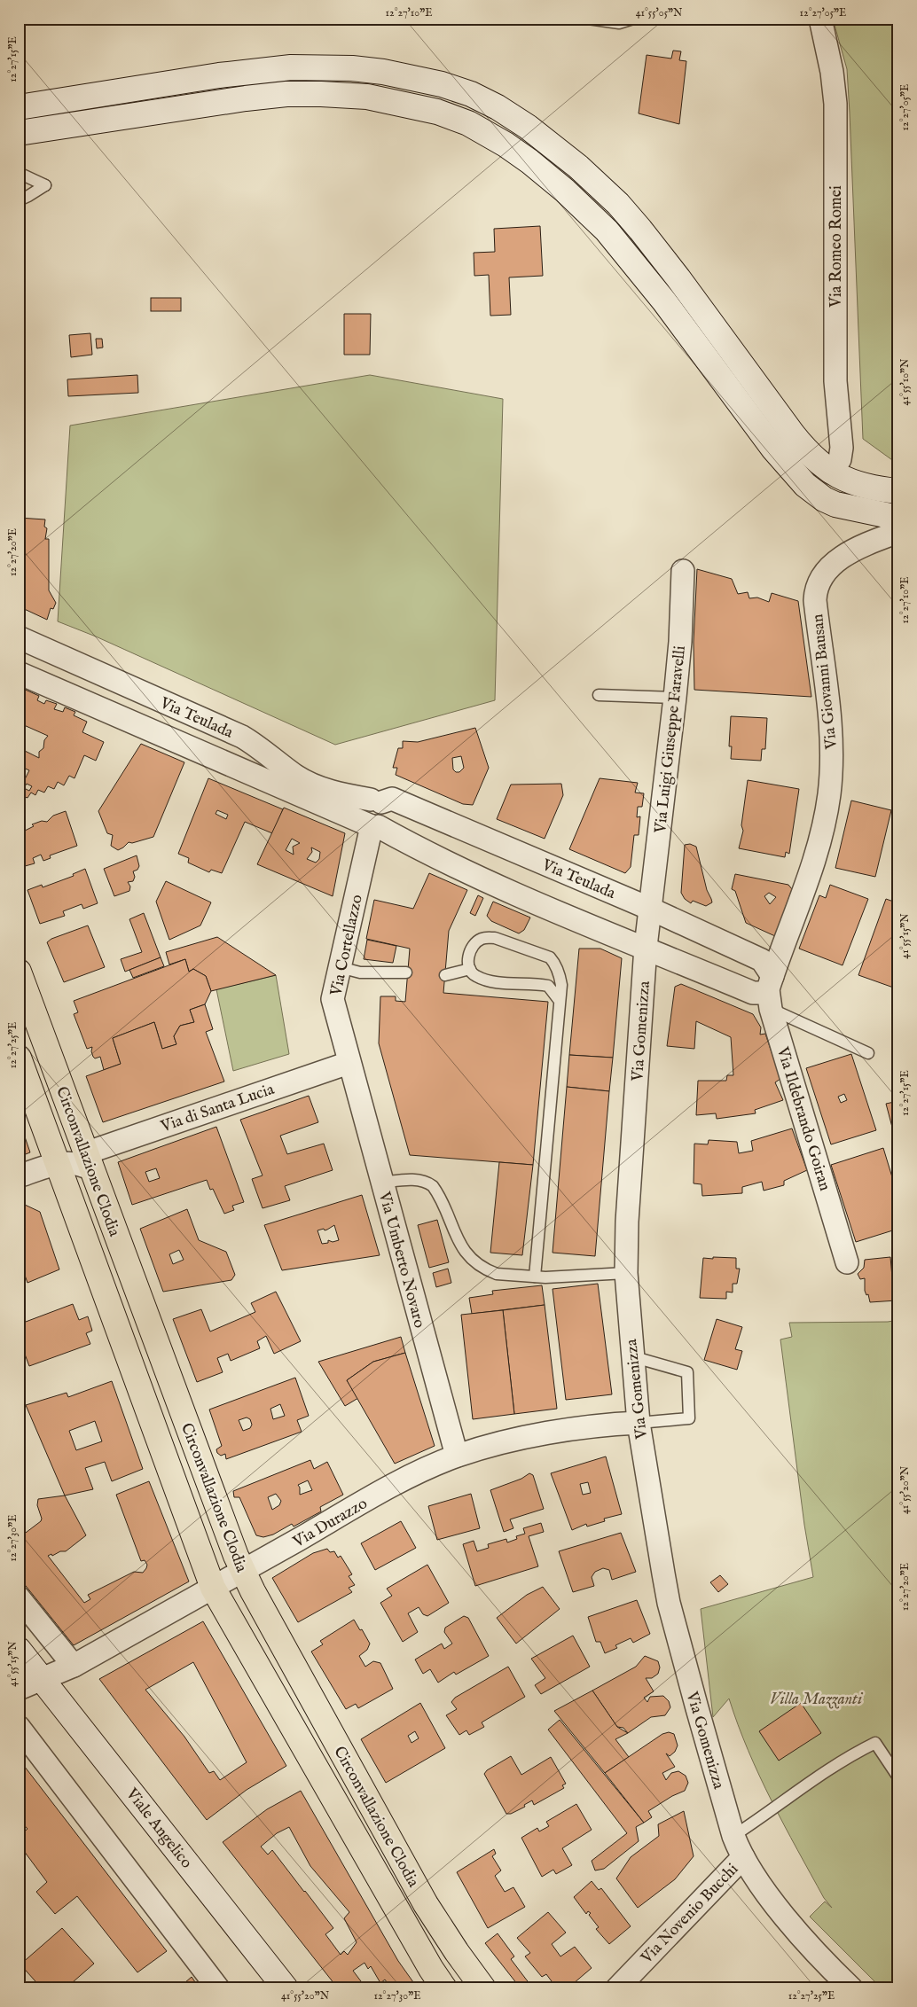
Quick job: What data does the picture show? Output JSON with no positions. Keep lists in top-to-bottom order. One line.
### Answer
{"streets":{"main road":["Circonvallazione Clodia","Viale Angelico"],"street":["Via Romeo Romei","Via Giovanni Bausan","Via Teulada","Via Luigi Giuseppe Faravelli","Via Cortellazzo","Via Gomenizza","Via di Santa Lucia","Via Ildebrando Goiran","Via Umberto Novaro","Via Durazzo","Via Novenio Bucchi"]},"crossings":[["Via Giovanni Bausan","Via Teulada"],["Via Giovanni Bausan","Via Ildebrando Goiran"],["Via Teulada","Via Luigi Giuseppe Faravelli"],["Via Teulada","Via Cortellazzo"],["Via Teulada","Via Gomenizza"],["Via Teulada","Via Ildebrando Goiran"],["Via Luigi Giuseppe Faravelli","Via Gomenizza"],["Via Cortellazzo","Via di Santa Lucia"],["Via Cortellazzo","Via Umberto Novaro"],["Via Gomenizza","Via Durazzo"],["Via Gomenizza","Via Novenio Bucchi"],["Via di Santa Lucia","Circonvallazione Clodia"],["Via di Santa Lucia","Via Umberto Novaro"],["Circonvallazione Clodia","Via Durazzo"],["Via Umberto Novaro","Via Durazzo"],["Via Durazzo","Viale Angelico"]],"parks":["Villa Mazzanti"],"coordinates":["12°27'10\"E","41°55'05\"N","12°27'05\"E","12°27'15\"E","41°55'10\"N","12°27'20\"E","41°55'15\"N","12°27'25\"E","41°55'20\"N","12°27'30\"E"]}
